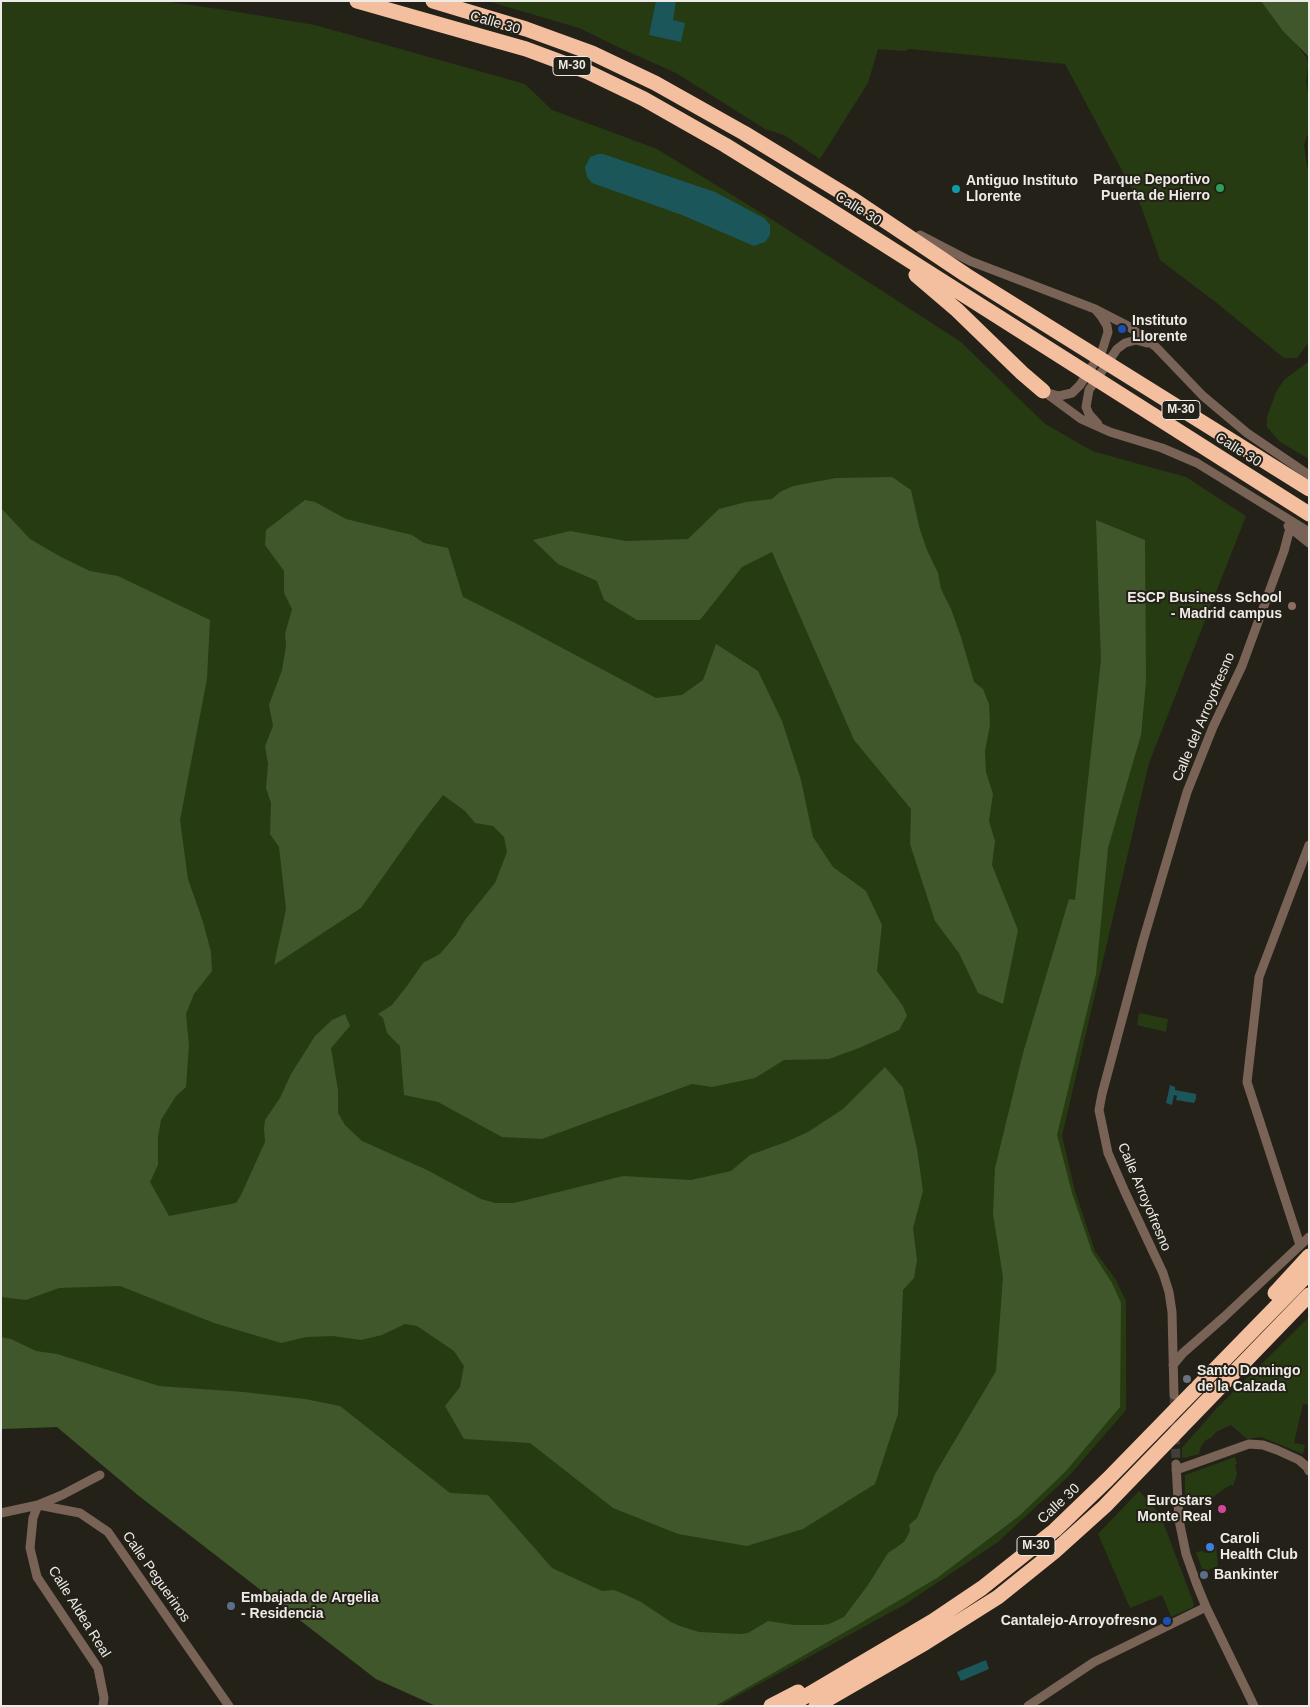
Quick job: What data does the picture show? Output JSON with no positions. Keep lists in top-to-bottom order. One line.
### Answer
{"streets":{"highway":["Calle 30","M-30"],"street":["Calle del Arroyofresno","Calle Arroyofresno","Calle Peguerinos","Calle Aldea Real"]},"crossings":[["Calle 30","Calle Arroyofresno"],["Calle del Arroyofresno","Calle Arroyofresno"],["Calle Peguerinos","Calle Aldea Real"]],"places":["Parque Deportivo Puerta de Hierro","Antiguo Instituto Llorente","Instituto Llorente","ESCP Business School - Madrid campus","Santo Domingo de la Calzada","Eurostars Monte Real","Caroli Health Club","Bankinter","Embajada de Argelia - Residencia","Cantalejo-Arroyofresno"]}
